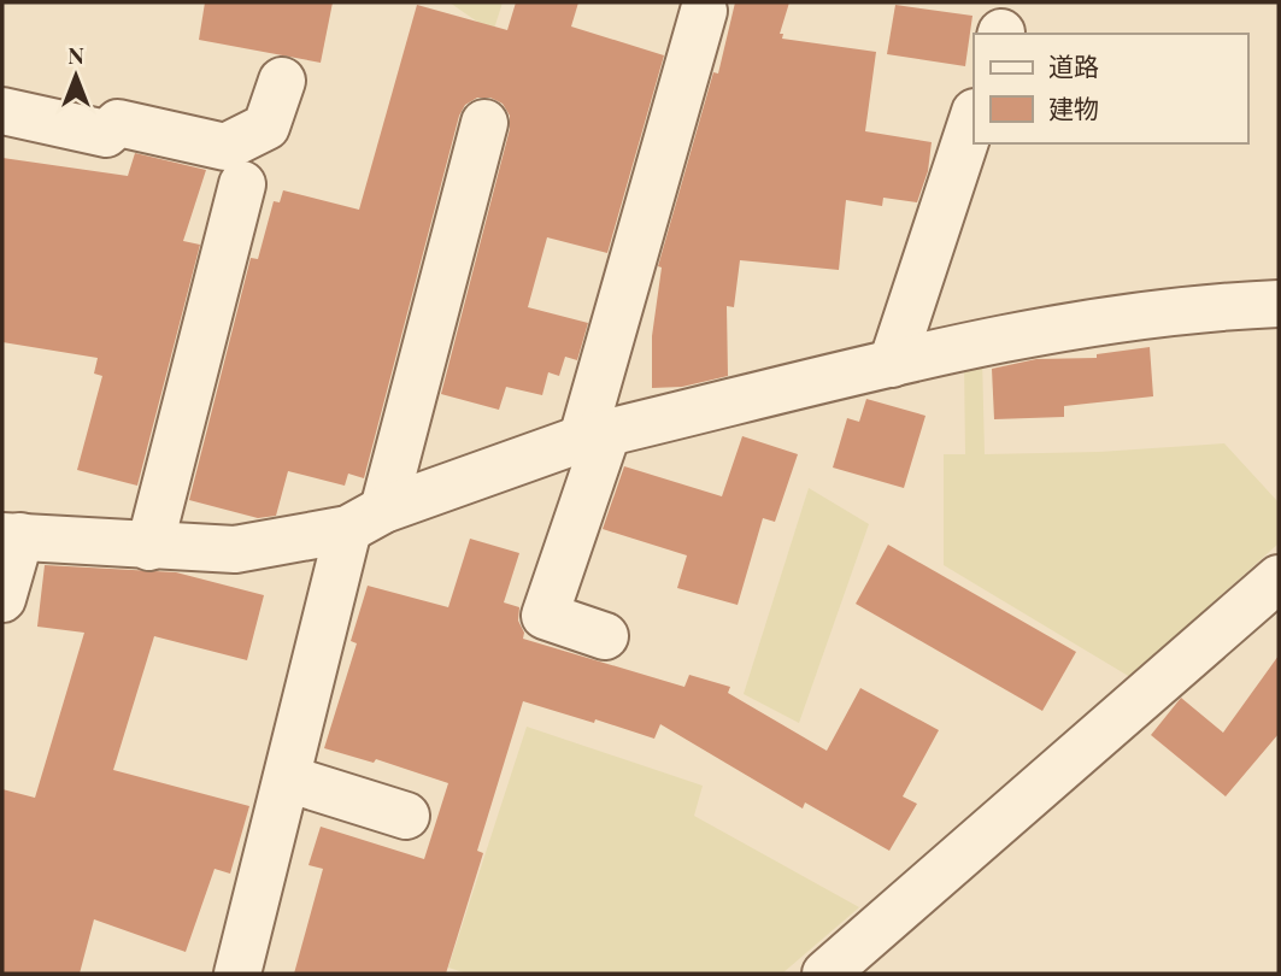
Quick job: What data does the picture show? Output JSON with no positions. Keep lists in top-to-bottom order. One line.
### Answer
{"legend":["道路","建物"],"north":"top"}
